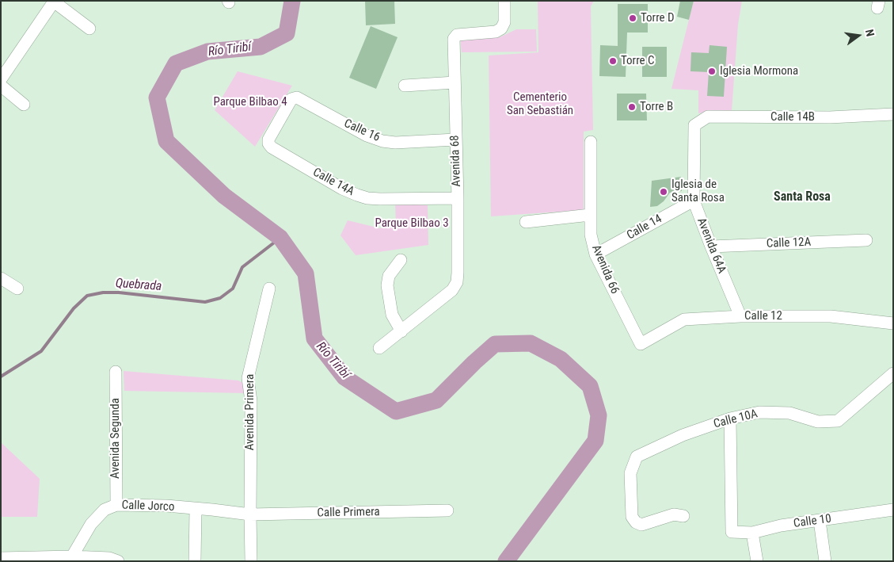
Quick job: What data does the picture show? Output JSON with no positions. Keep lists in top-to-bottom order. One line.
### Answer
{"streets":{"street":["Calle 14B","Calle 16","Avenida 68","Calle 14A","Calle 14","Calle 12A","Avenida 64A","Avenida 66","Calle 12","Avenida Primera","Calle 10A","Avenida Segunda","Calle Jorco","Calle Primera","Calle 10"]},"crossings":[["Calle 14B","Avenida 64A"],["Calle 16","Avenida 68"],["Calle 16","Calle 14A"],["Avenida 68","Calle 14A"],["Calle 14","Avenida 64A"],["Calle 14","Avenida 66"],["Calle 12A","Avenida 64A"],["Avenida 64A","Calle 12"],["Avenida 66","Calle 12"],["Avenida Primera","Calle Jorco"],["Avenida Primera","Calle Primera"],["Calle 10A","Calle 10"],["Avenida Segunda","Calle Jorco"],["Calle Jorco","Calle Primera"]],"districts":["Santa Rosa"],"water":["Río Tiribí","Quebrada"],"parks":["Cementerio San Sebastián","Parque Bilbao 4","Parque Bilbao 3"],"places":["Torre D","Torre C","Iglesia Mormona","Torre B","Iglesia de Santa Rosa"],"north":"right"}
